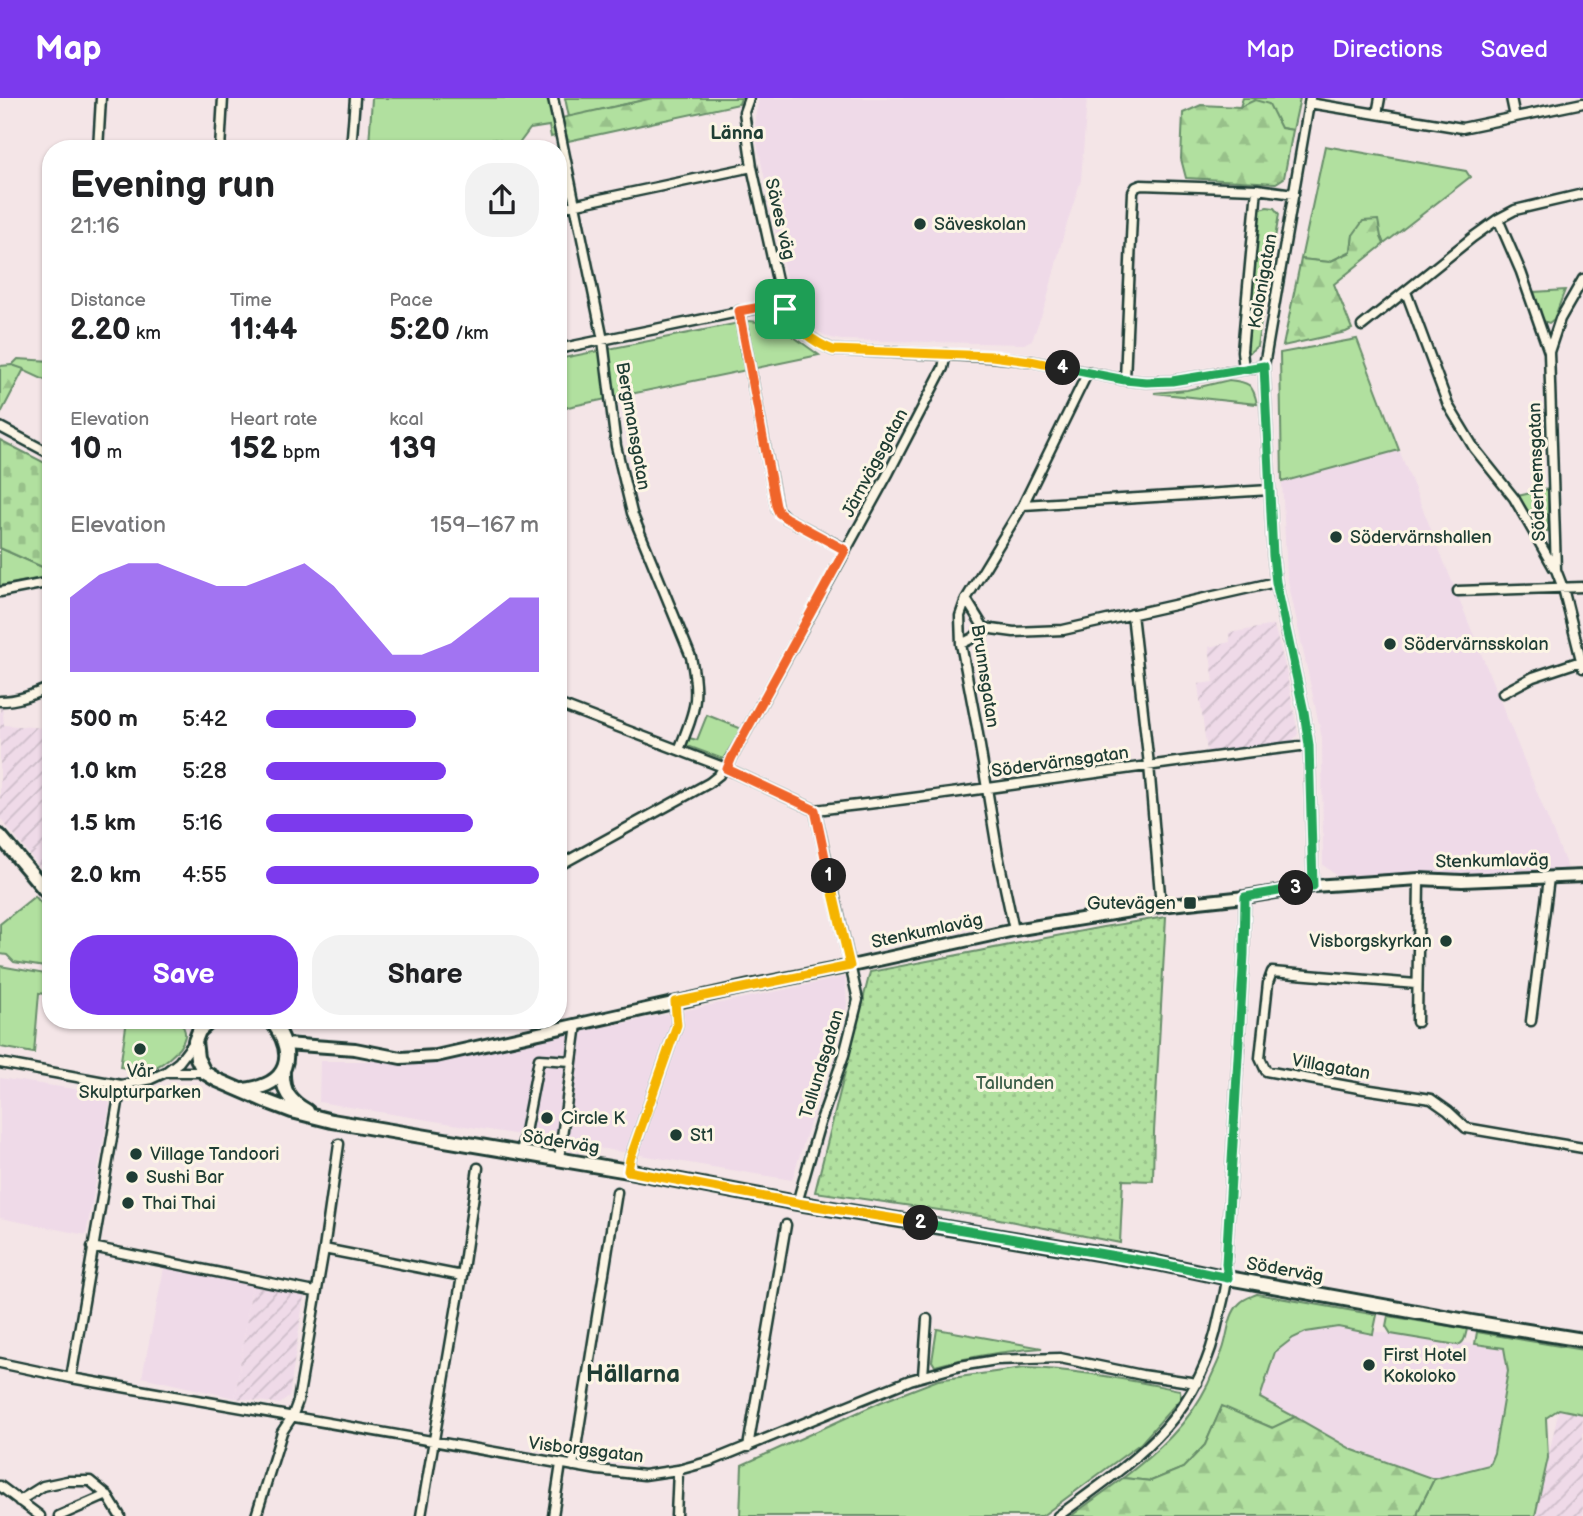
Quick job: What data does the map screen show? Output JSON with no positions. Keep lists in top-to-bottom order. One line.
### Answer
{"streets":{"main road":["Söderväg"],"street":["Säves väg","Kolonigatan","Bergmansgatan","Järnvägsgatan","Söderhemsgatan","Brunnsgatan","Södervärnsgatan","Stenkumlaväg","Tallundsgatan","Villagatan","Visborgsgatan"]},"crossings":[["Säves väg","Kolonigatan"],["Säves väg","Järnvägsgatan"],["Säves väg","Brunnsgatan"],["Kolonigatan","Södervärnsgatan"],["Kolonigatan","Stenkumlaväg"],["Brunnsgatan","Södervärnsgatan"],["Brunnsgatan","Stenkumlaväg"],["Södervärnsgatan","Tallundsgatan"],["Stenkumlaväg","Tallundsgatan"],["Tallundsgatan","Söderväg"]],"districts":["Länna","Hällarna"],"parks":["Tallunden"],"places":{"other":["Säveskolan","Södervärnshallen","Södervärnsskolan","Visborgskyrkan","Vår Skulpturparken","Circle K","St1","Village Tandoori","Sushi Bar","Thai Thai","First Hotel Kokoloko"],"transit":["Gutevägen"]},"page":{"header":"Map","nav":["Map","Directions","Saved"],"heading":["Evening run","21:16"],"stats":[["Distance","2.20 km"],["Time","11:44"],["Pace","5:20 /km"],["Elevation","10 m"],["Heart rate","152 bpm"],["kcal","139"]],"pins":["4","1","3","2"],"chart":["Elevation","159–167 m"],"list":[{"name":"500 m","note":"5:42"},{"name":"1.0 km","note":"5:28"},{"name":"1.5 km","note":"5:16"},{"name":"2.0 km","note":"4:55"}],"buttons":["Save","Share"]}}
